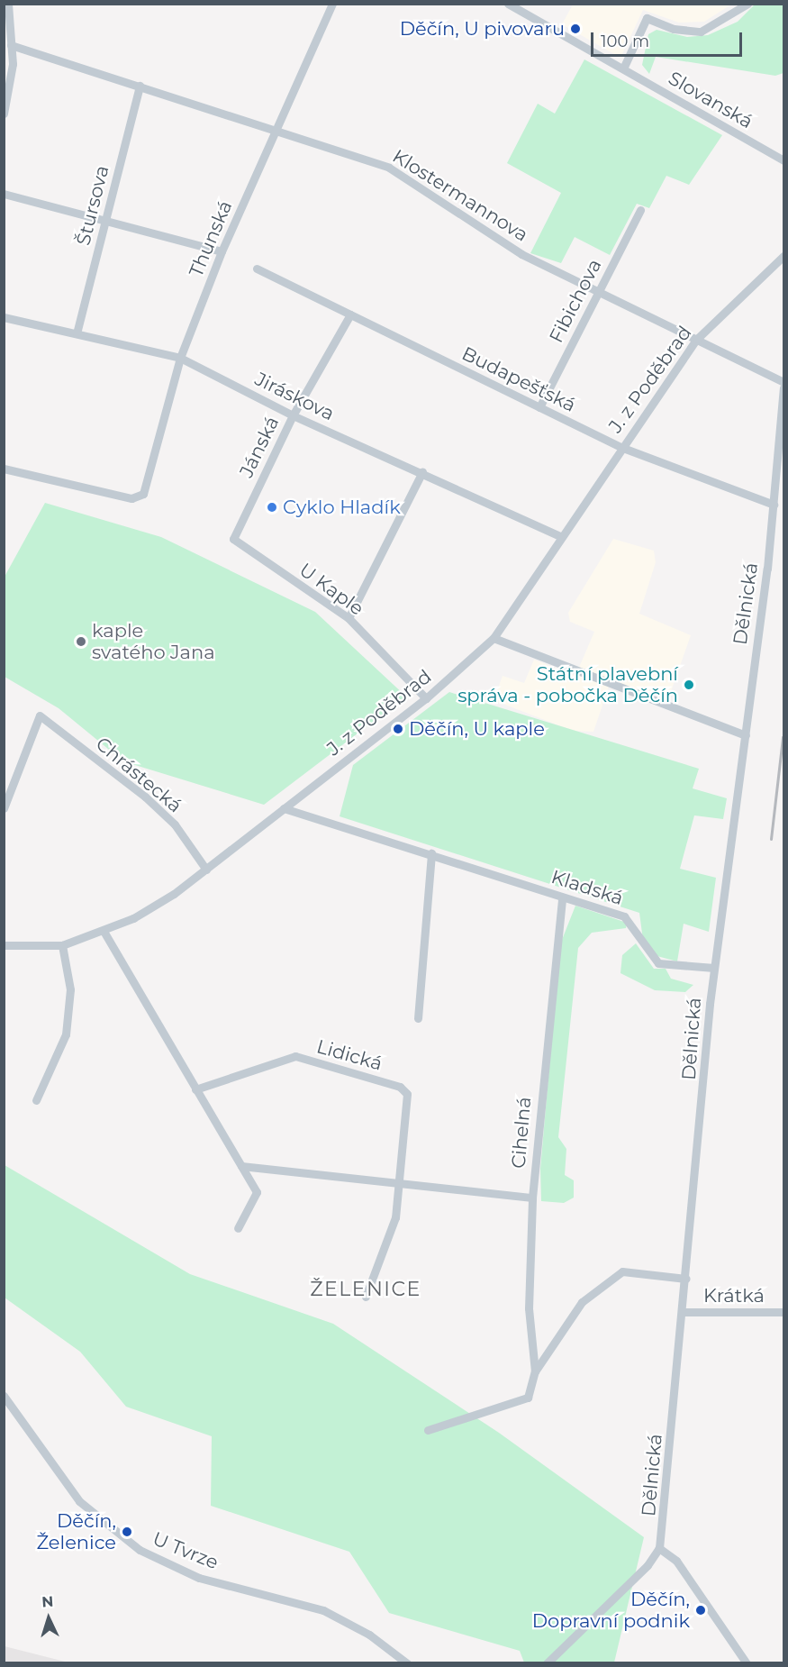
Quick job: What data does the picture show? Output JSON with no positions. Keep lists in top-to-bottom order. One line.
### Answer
{"streets":{"street":["Slovanská","Klostermannova","Štursova","Thunská","Fibichova","Budapešťská","J. z Poděbrad","Jiráskova","Jánská","U Kaple","Dělnická","Chrástecká","Kladská","Lidická","Cihelná","Krátká","U Tvrze"]},"crossings":[["Klostermannova","Štursova"],["Klostermannova","Thunská"],["Klostermannova","Fibichova"],["Klostermannova","J. z Poděbrad"],["Štursova","Jiráskova"],["Thunská","Jiráskova"],["Fibichova","Budapešťská"],["Budapešťská","J. z Poděbrad"],["Budapešťská","Jánská"],["Budapešťská","Dělnická"],["J. z Poděbrad","Jiráskova"],["J. z Poděbrad","U Kaple"],["J. z Poděbrad","Chrástecká"],["J. z Poděbrad","Kladská"],["Jiráskova","Jánská"],["Jánská","U Kaple"],["Dělnická","Kladská"],["Dělnická","Krátká"],["Kladská","Cihelná"]],"districts":["ŽELENICE"],"places":["Děčín, U pivovaru","Cyklo Hladík","kaple svatého Jana","Státní plavební správa - pobočka Děčín","Děčín, U kaple","Děčín, Želenice","Děčín, Dopravní podnik"],"scale_bar":"100 m","north":"top"}
